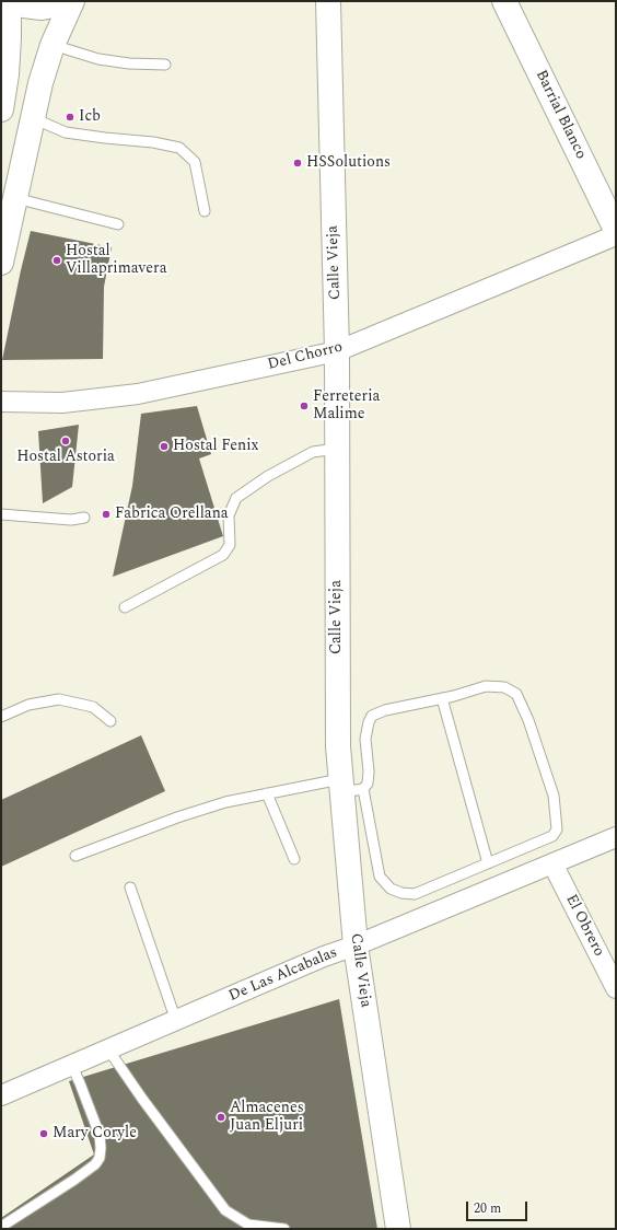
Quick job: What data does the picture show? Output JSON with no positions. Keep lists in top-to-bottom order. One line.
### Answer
{"streets":{"main road":["Barrial Blanco","Calle Vieja"],"street":["Del Chorro","El Obrero","De Las Alcabalas"]},"crossings":[["Calle Vieja","Del Chorro"],["Calle Vieja","De Las Alcabalas"],["El Obrero","De Las Alcabalas"]],"places":["Icb","HSSolutions","Hostal Villaprimavera","Ferreteria Malime","Hostal Astoria","Hostal Fenix","Fabrica Orellana","Almacenes Juan Eljuri","Mary Coryle"],"scale_bar":"20 m"}
